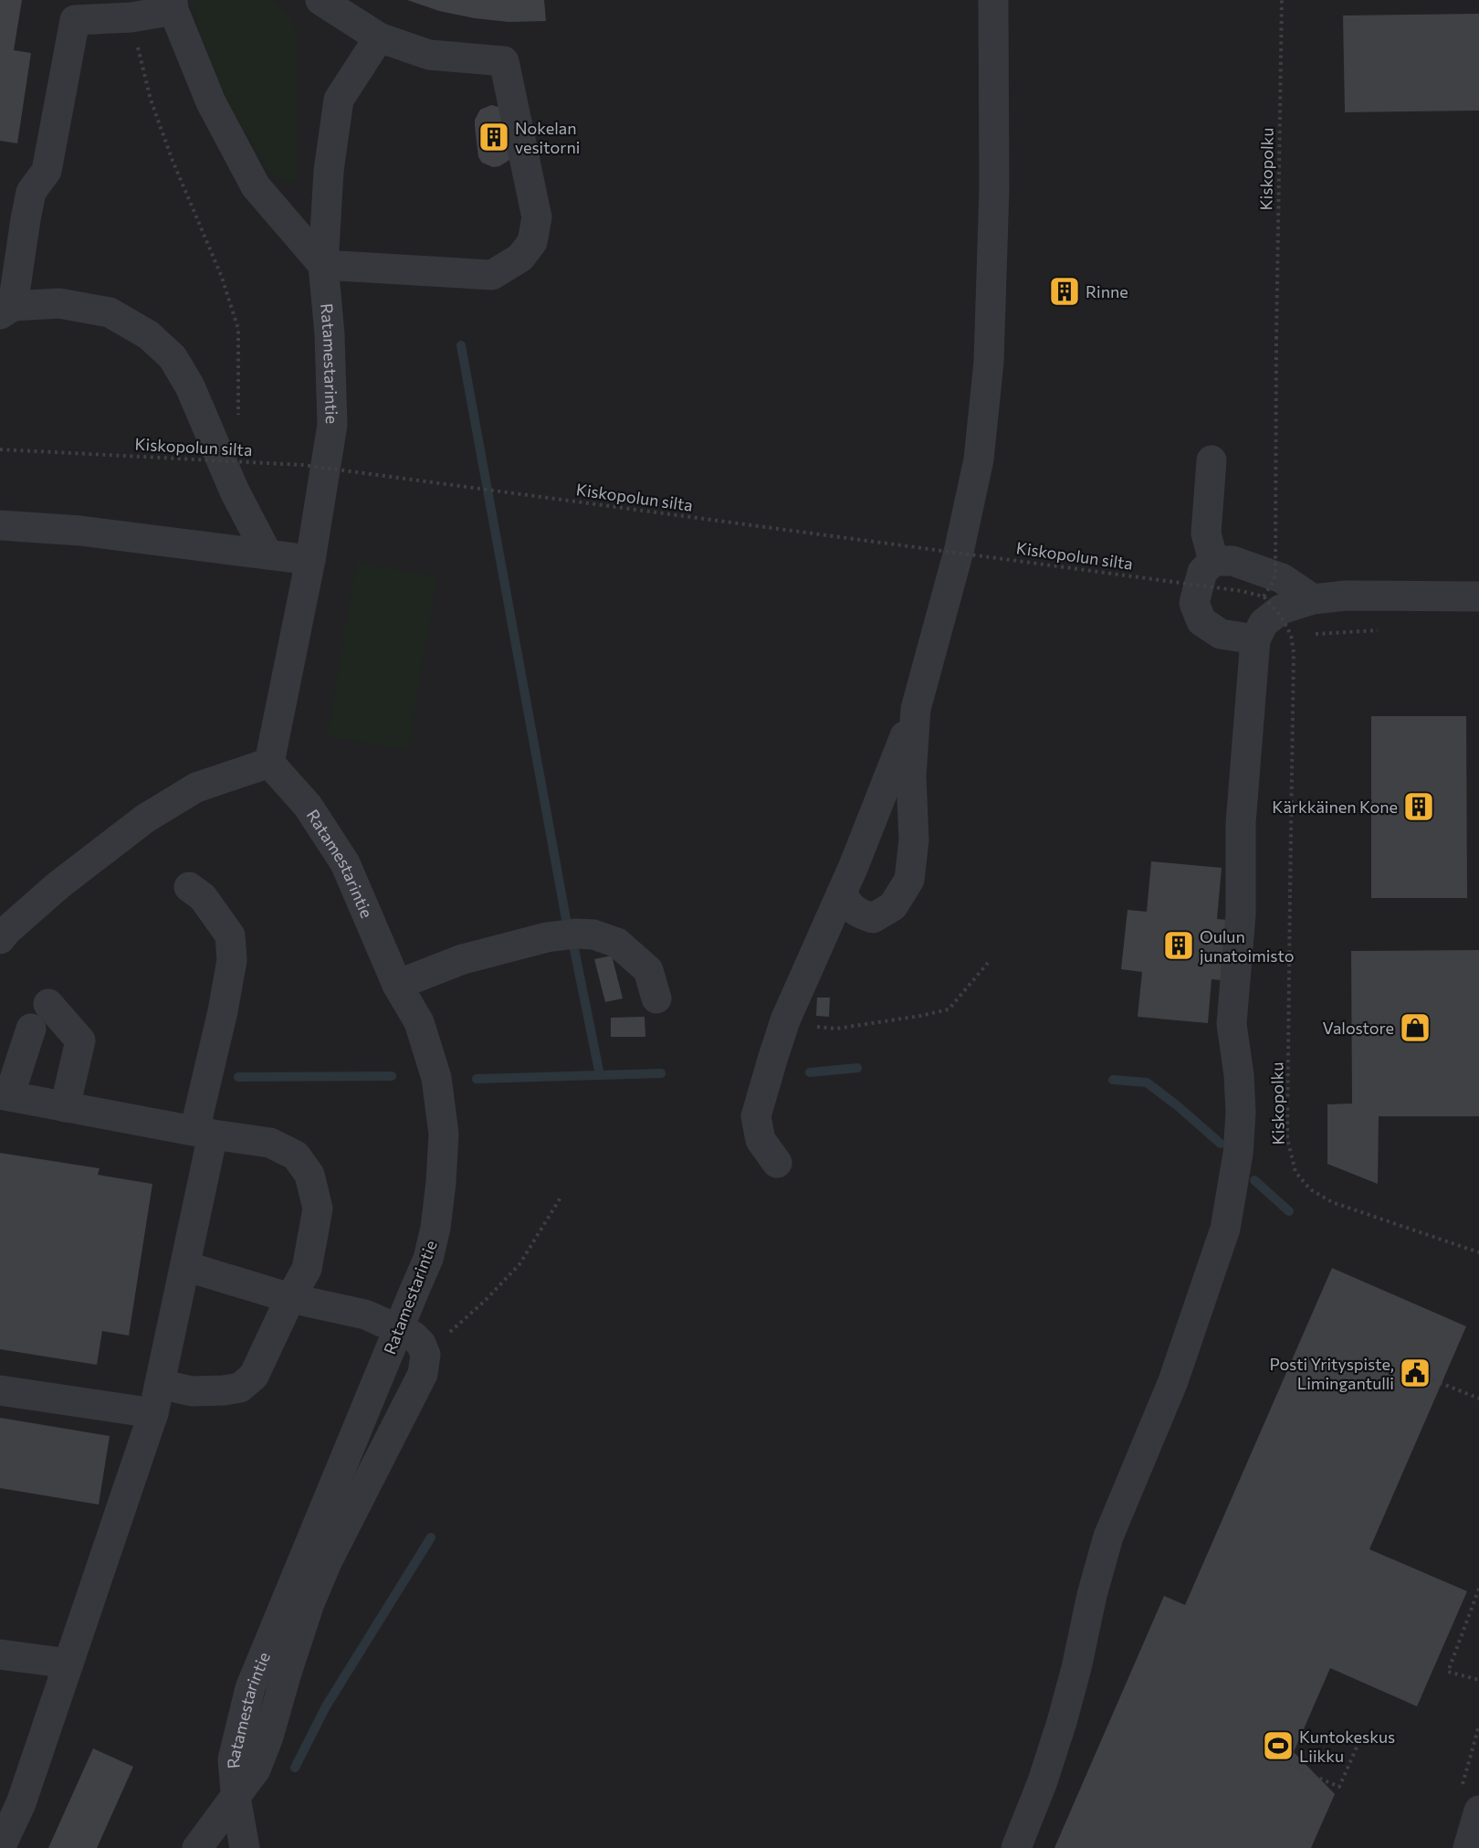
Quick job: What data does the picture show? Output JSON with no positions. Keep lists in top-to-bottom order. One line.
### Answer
{"streets":{"street":["Ratamestarintie"],"path":["Kiskopolku","Kiskopolun silta"]},"crossings":[["Kiskopolku","Kiskopolun silta"]],"places":{"building":["Nokelan vesitorni","Rinne","Kärkkäinen Kone","Oulun junatoimisto"],"shop":["Valostore"],"public building":["Posti Yrityspiste, Limingantulli"],"sports":["Kuntokeskus Liikku"]}}
